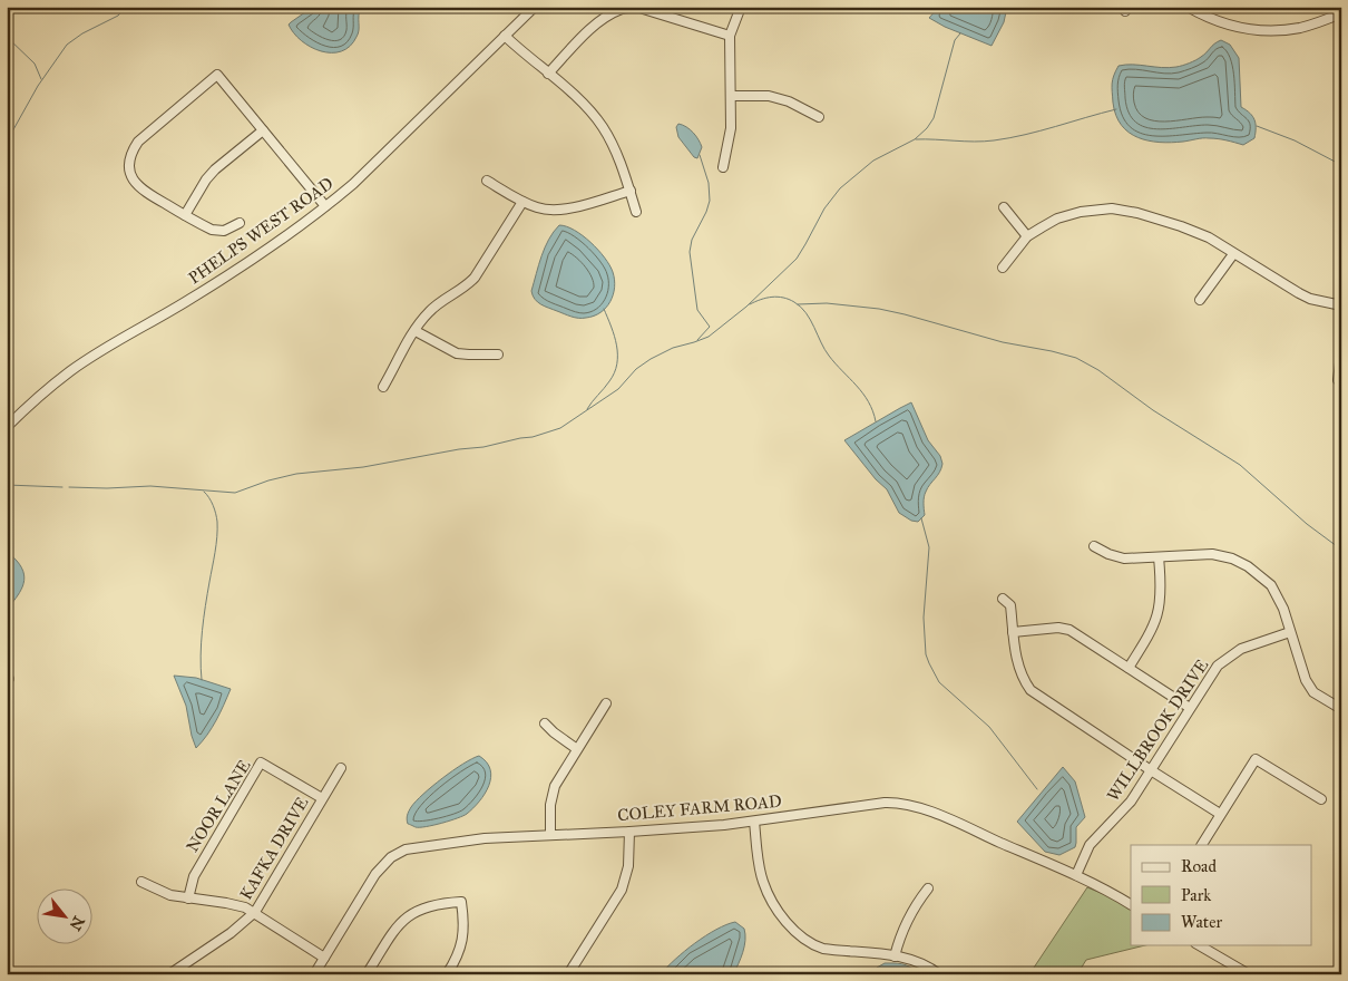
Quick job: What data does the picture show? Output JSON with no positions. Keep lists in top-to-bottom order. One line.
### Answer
{"streets":{"street":["PHELPS WEST ROAD","WILLBROOK DRIVE","NOOR LANE","COLEY FARM ROAD","KAFKA DRIVE"]},"crossings":[["WILLBROOK DRIVE","COLEY FARM ROAD"],["NOOR LANE","KAFKA DRIVE"]],"legend":["Road","Park","Water"],"north":"bottom right"}
